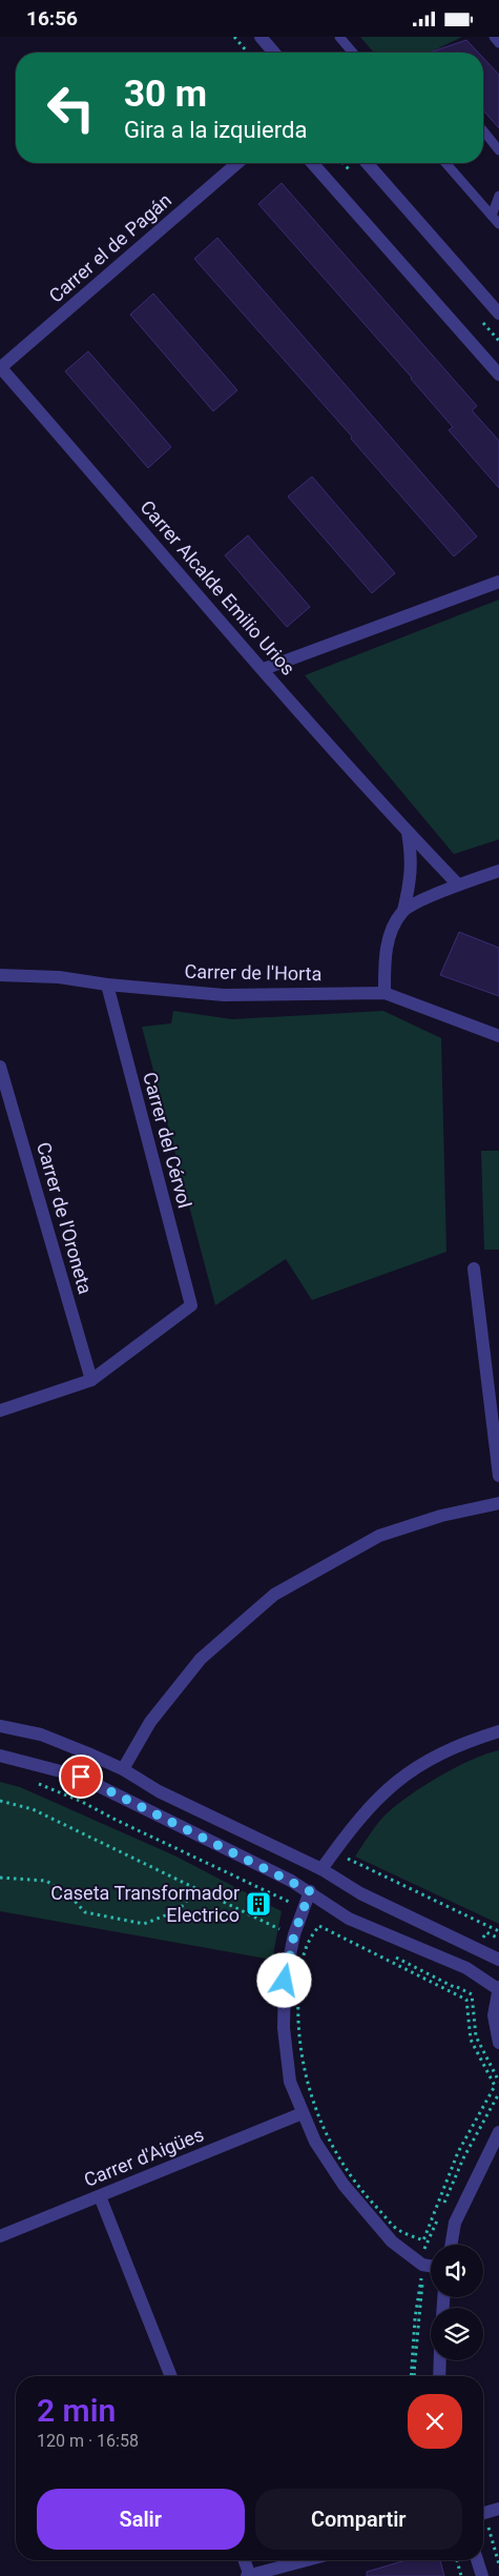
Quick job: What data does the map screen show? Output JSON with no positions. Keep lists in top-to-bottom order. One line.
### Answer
{"streets":{"street":["Carrer el de Pagán","Carrer Alcalde Emilio Urios","Carrer de l'Horta","Carrer del Cérvol","Carrer de l'Oroneta","Carrer d'Aigües"]},"crossings":[["Carrer el de Pagán","Carrer Alcalde Emilio Urios"],["Carrer de l'Horta","Carrer del Cérvol"],["Carrer del Cérvol","Carrer de l'Oroneta"]],"places":{"building":["Caseta Transformador Electrico"]},"page":{"status":"16:56","turn":["30 m","Gira a la izquierda"],"heading":["2 min","120 m · 16:58"],"buttons":["Salir","Compartir"]}}
